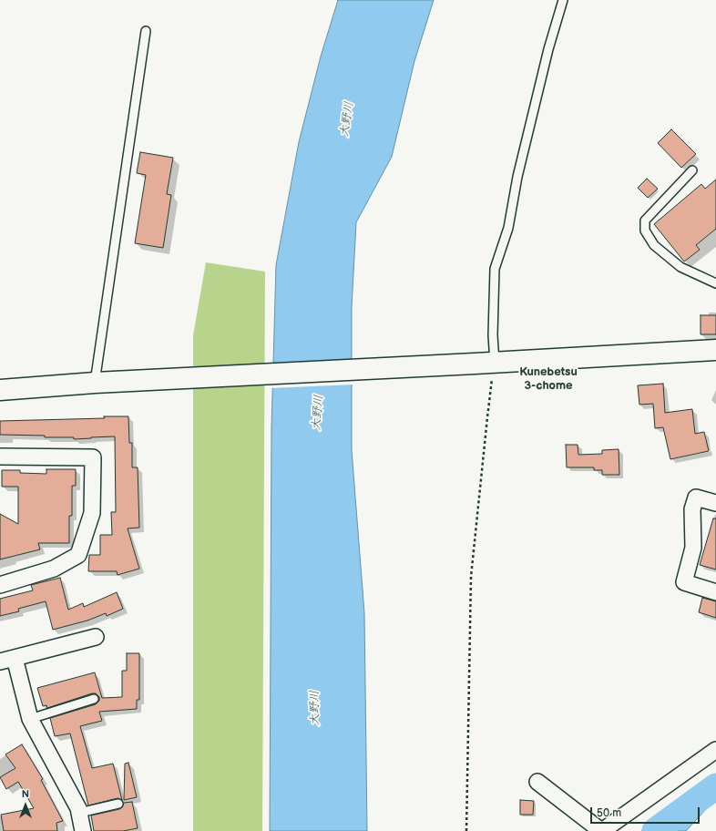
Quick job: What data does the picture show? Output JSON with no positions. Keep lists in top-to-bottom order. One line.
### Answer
{"districts":["Kunebetsu 3-chome"],"water":["大野川"],"scale_bar":"50 m","north":"top"}
